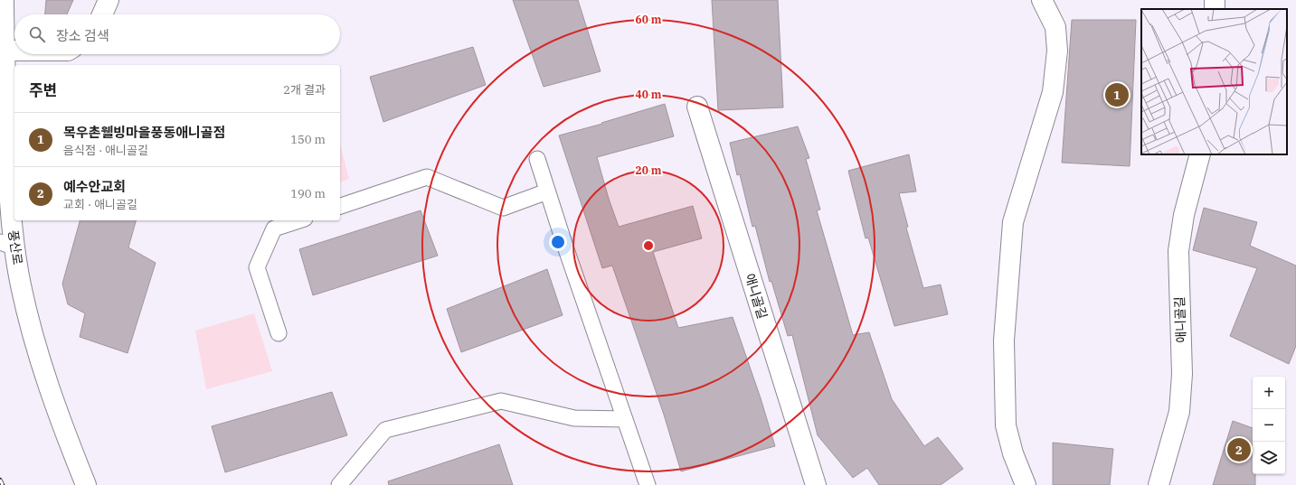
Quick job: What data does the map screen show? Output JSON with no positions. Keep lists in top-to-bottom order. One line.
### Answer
{"streets":{"street":["풍산로","애니골길"]},"page":{"search":"장소 검색","heading":["주변","2개 결과"],"pins":["1","2"],"list":[{"mark":"1","name":"목우촌웰빙마을풍동애니골점","note":"음식점 · 애니골길","value":"150 m"},{"mark":"2","name":"예수안교회","note":"교회 · 애니골길","value":"190 m"}],"map_buttons":["+","−"]},"rings":["60 m","40 m","20 m"]}
